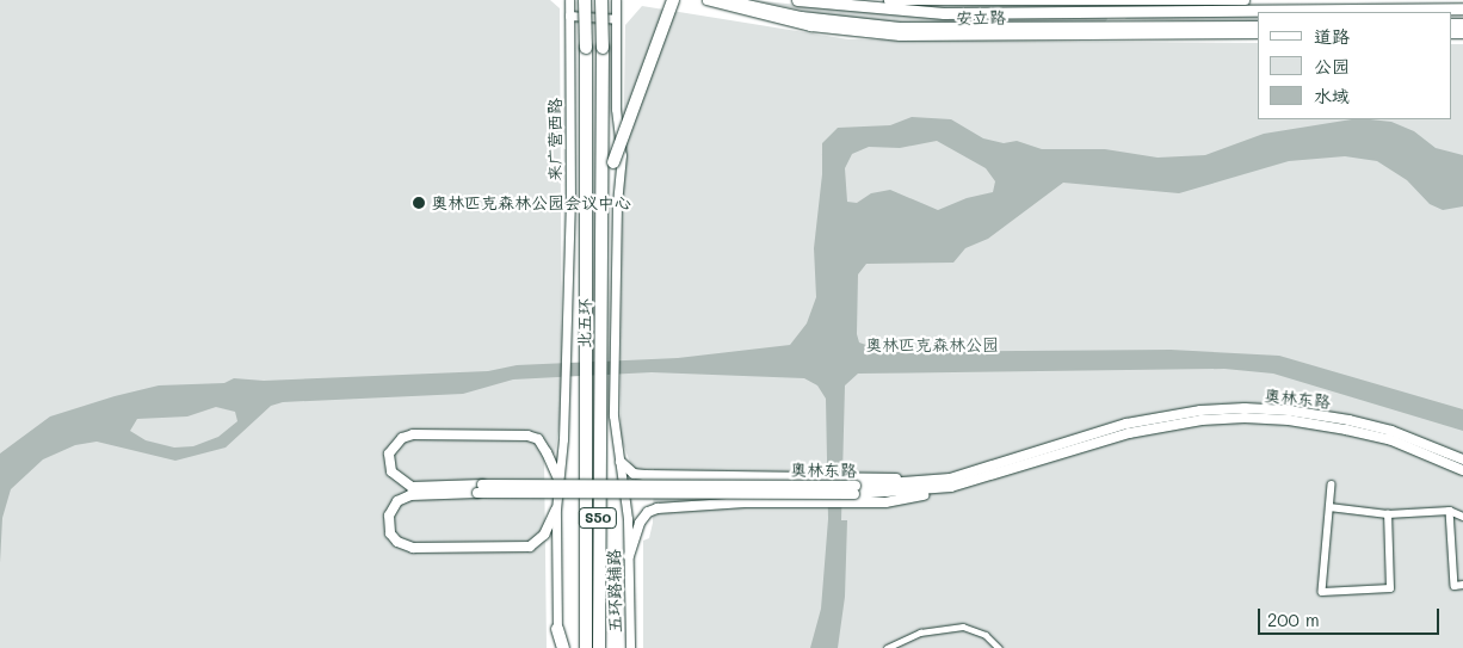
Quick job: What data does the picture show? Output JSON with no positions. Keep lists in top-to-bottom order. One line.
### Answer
{"streets":{"highway":["北五环","S50"],"main road":["安立路","奥林东路"],"street":["来广营西路","五环路辅路"]},"crossings":[["来广营西路","奥林东路"]],"parks":["奥林匹克森林公园"],"places":["奥林匹克森林公园会议中心"],"legend":["道路","公园","水域"],"scale_bar":"200 m"}
